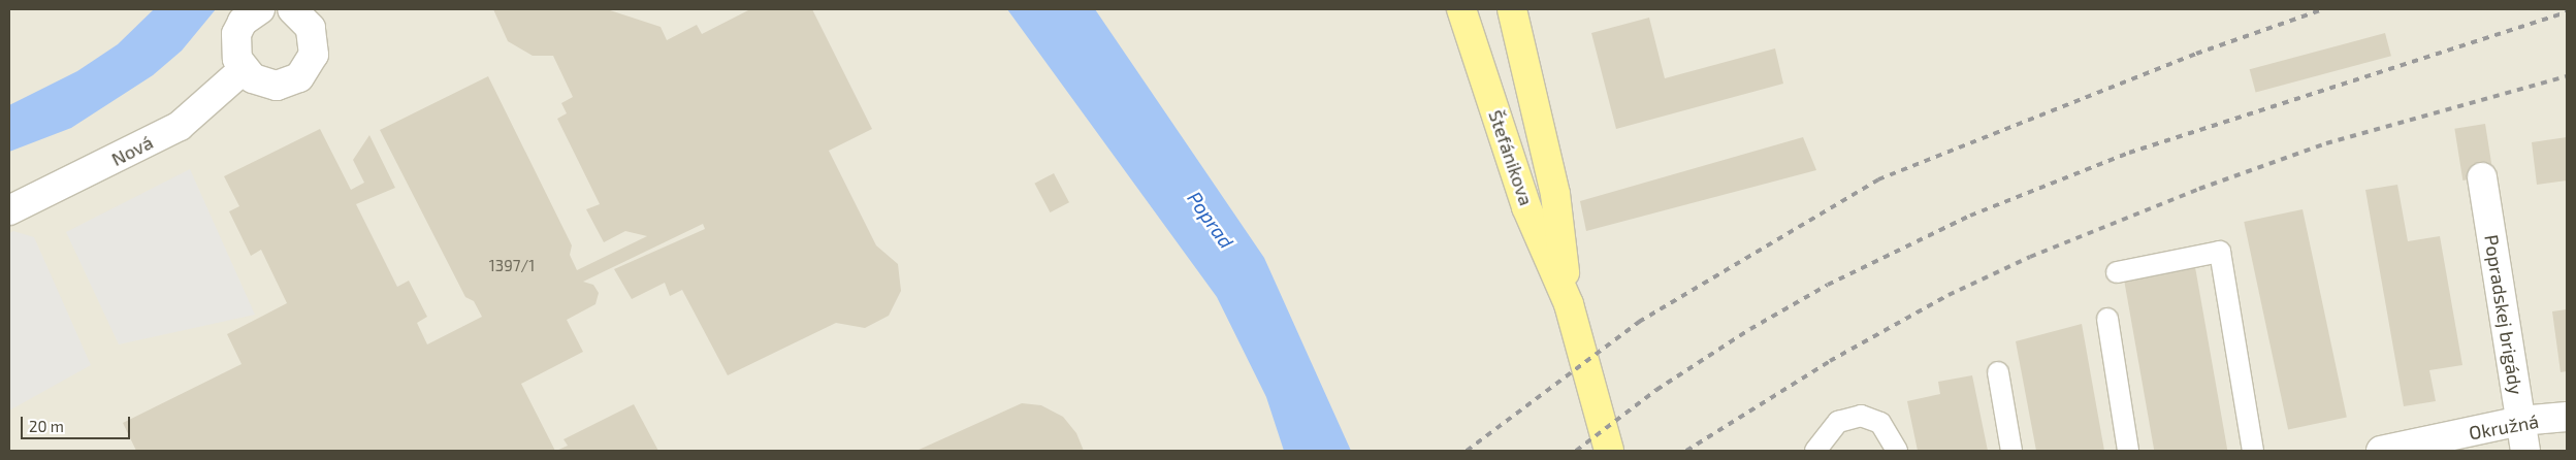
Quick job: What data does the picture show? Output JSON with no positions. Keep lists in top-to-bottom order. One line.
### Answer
{"streets":{"main road":["Štefánikova"],"street":["Nová","Popradskej brigády","Okružná"]},"crossings":[["Popradskej brigády","Okružná"]],"water":["Poprad"],"house_numbers":["1397/1"],"scale_bar":"20 m"}
